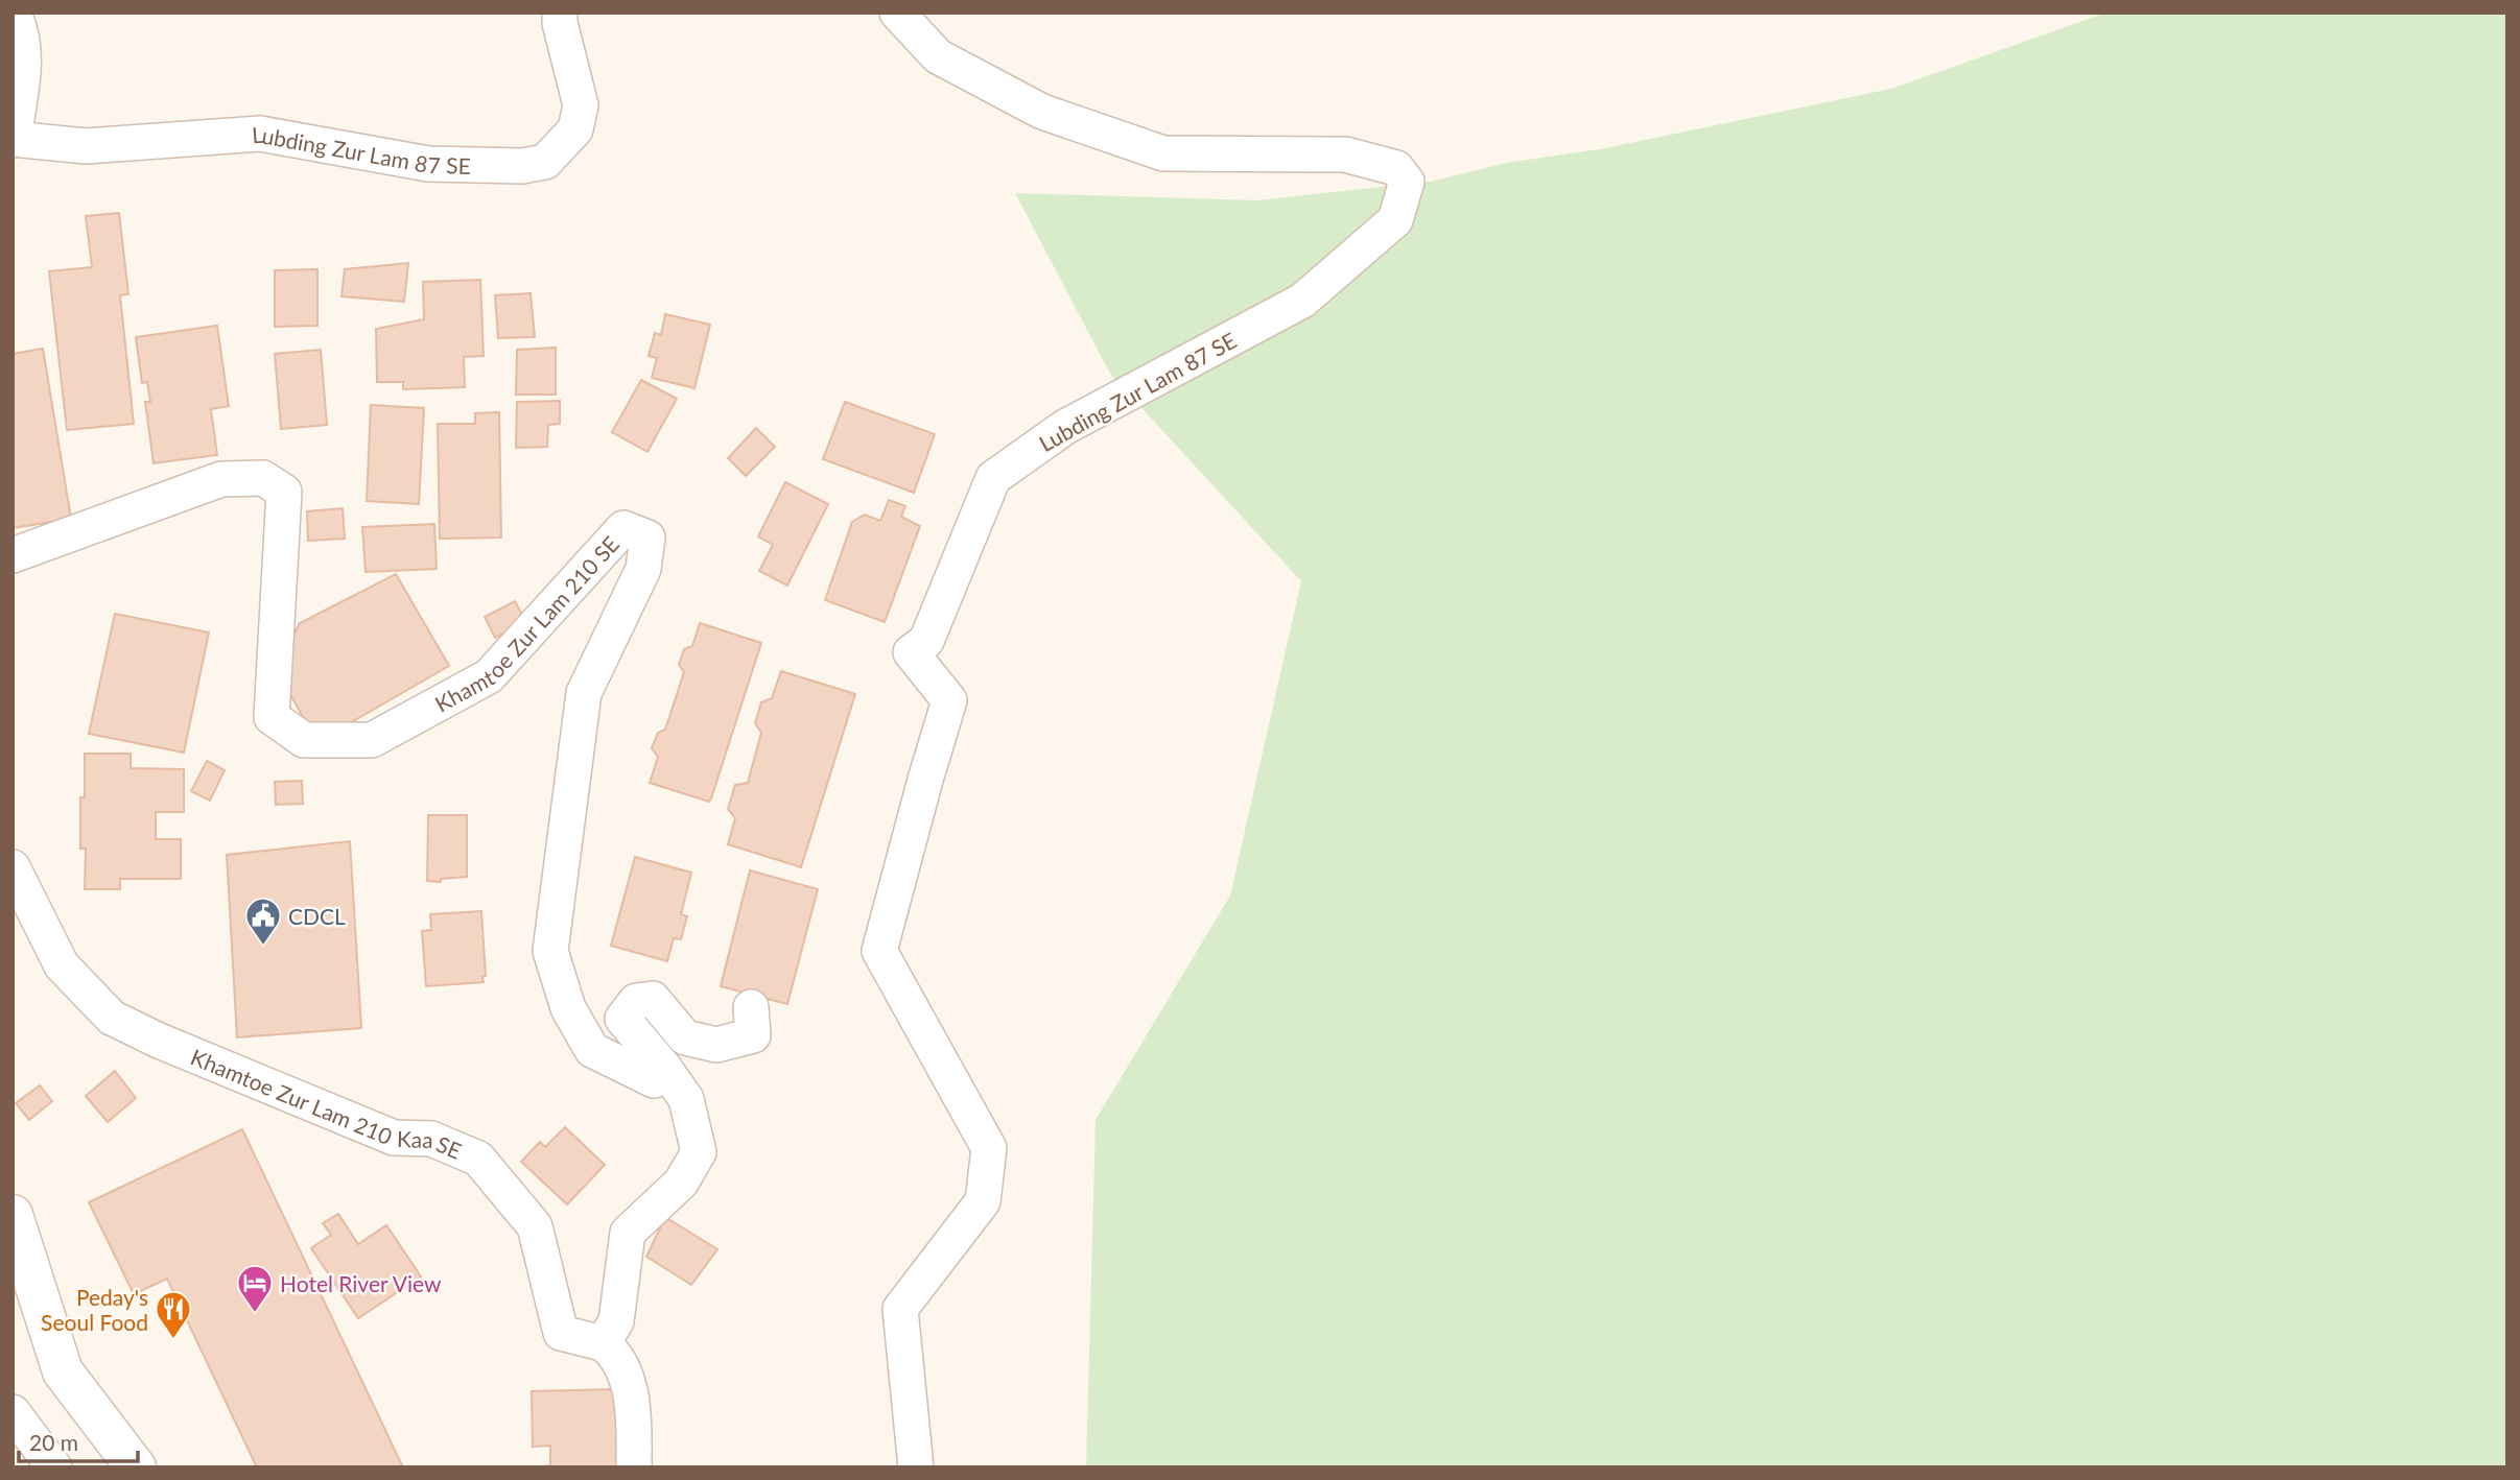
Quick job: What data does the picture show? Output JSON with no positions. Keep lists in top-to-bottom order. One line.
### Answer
{"streets":{"street":["Lubding Zur Lam 87 SE","Khamtoe Zur Lam 210 SE","Khamtoe Zur Lam 210 Kaa SE"]},"places":{"public building":["CDCL"],"hotel":["Hotel River View"],"restaurant":["Peday's Seoul Food"]},"scale_bar":"20 m"}
